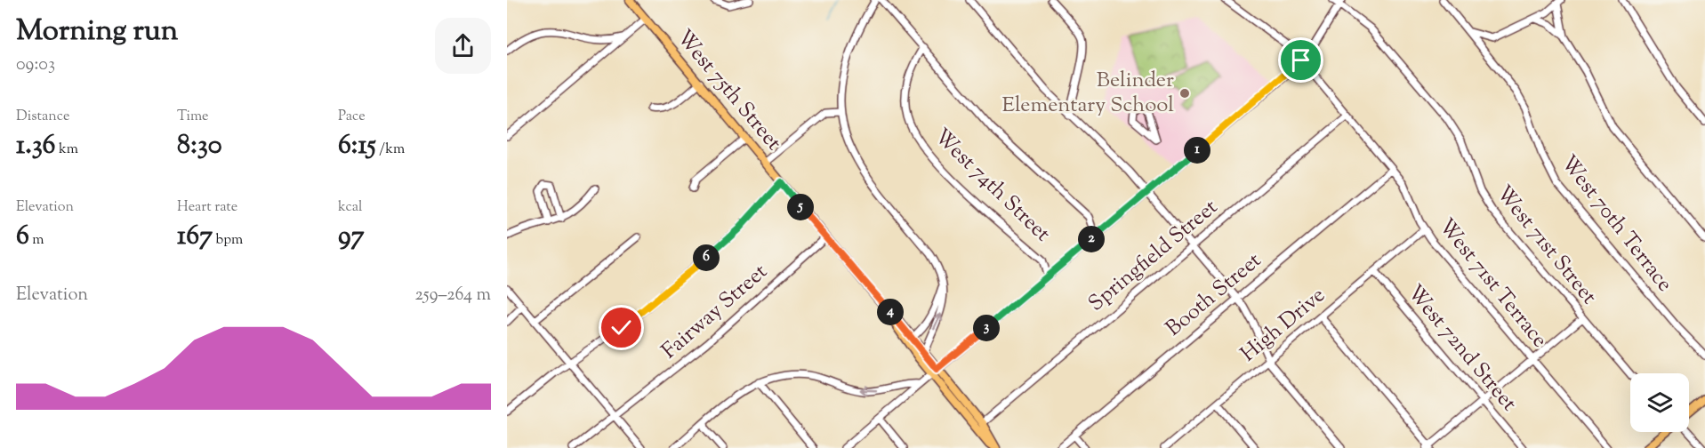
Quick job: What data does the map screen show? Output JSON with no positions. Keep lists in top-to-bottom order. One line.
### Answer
{"streets":{"main road":["West 75th Street"],"street":["West 74th Street","West 70th Terrace","West 71st Street","Springfield Street","West 71st Terrace","Booth Street","Fairway Street","High Drive","West 72nd Street"]},"crossings":[["West 75th Street","Springfield Street"],["West 75th Street","Fairway Street"],["Springfield Street","West 71st Terrace"],["West 71st Terrace","Booth Street"],["West 71st Terrace","High Drive"],["High Drive","West 72nd Street"]],"places":["Belinder Elementary School"],"page":{"heading":["Morning run","09:03"],"stats":[["Distance","1.36 km"],["Time","8:30"],["Pace","6:15 /km"],["Elevation","6 m"],["Heart rate","167 bpm"],["kcal","97"]],"pins":["1","5","2","6","4","3"],"chart":["Elevation","259–264 m"]}}
